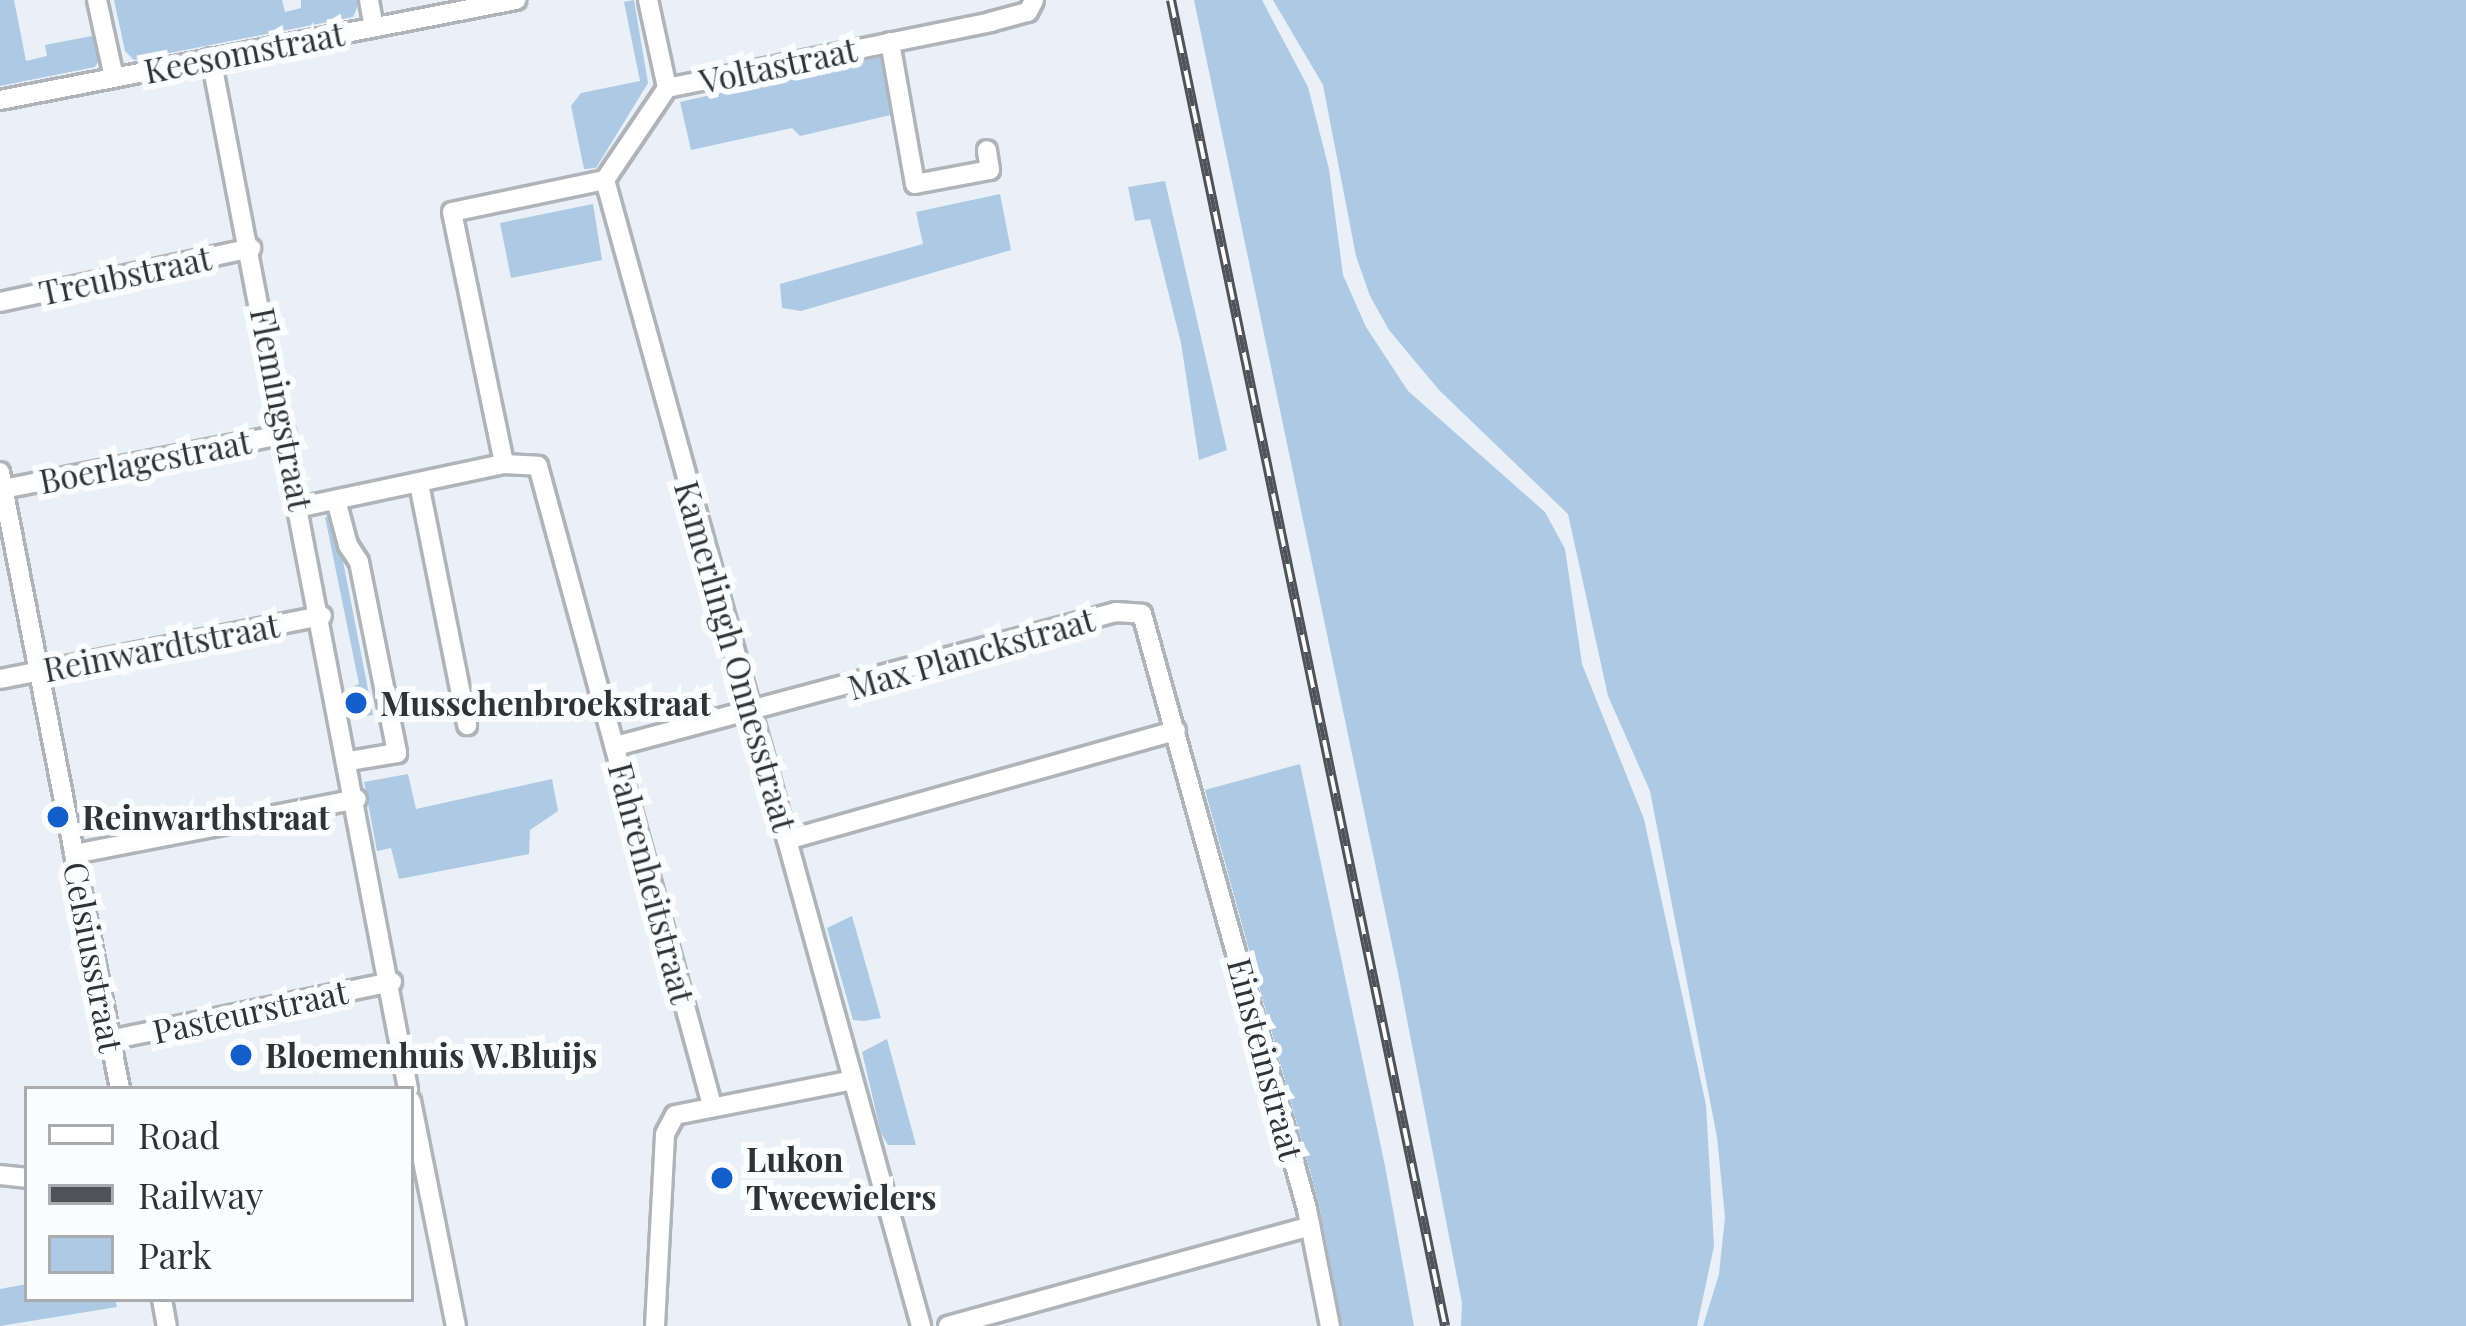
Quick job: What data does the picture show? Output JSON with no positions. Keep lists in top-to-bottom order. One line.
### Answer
{"streets":{"street":["Keesomstraat","Voltastraat","Treubstraat","Flemingstraat","Boerlagestraat","Reinwardtstraat","Max Planckstraat","Kamerlingh Onnesstraat","Fahrenheitstraat","Celsiusstraat","Pasteurstraat","Einsteinstraat"]},"crossings":[["Keesomstraat","Flemingstraat"],["Treubstraat","Flemingstraat"],["Flemingstraat","Boerlagestraat"],["Flemingstraat","Reinwardtstraat"],["Flemingstraat","Pasteurstraat"],["Boerlagestraat","Celsiusstraat"],["Reinwardtstraat","Celsiusstraat"],["Max Planckstraat","Kamerlingh Onnesstraat"],["Max Planckstraat","Einsteinstraat"],["Celsiusstraat","Pasteurstraat"]],"places":["Musschenbroekstraat","Reinwarthstraat","Bloemenhuis W.Bluijs","Lukon Tweewielers"],"legend":["Road","Railway","Park"]}
